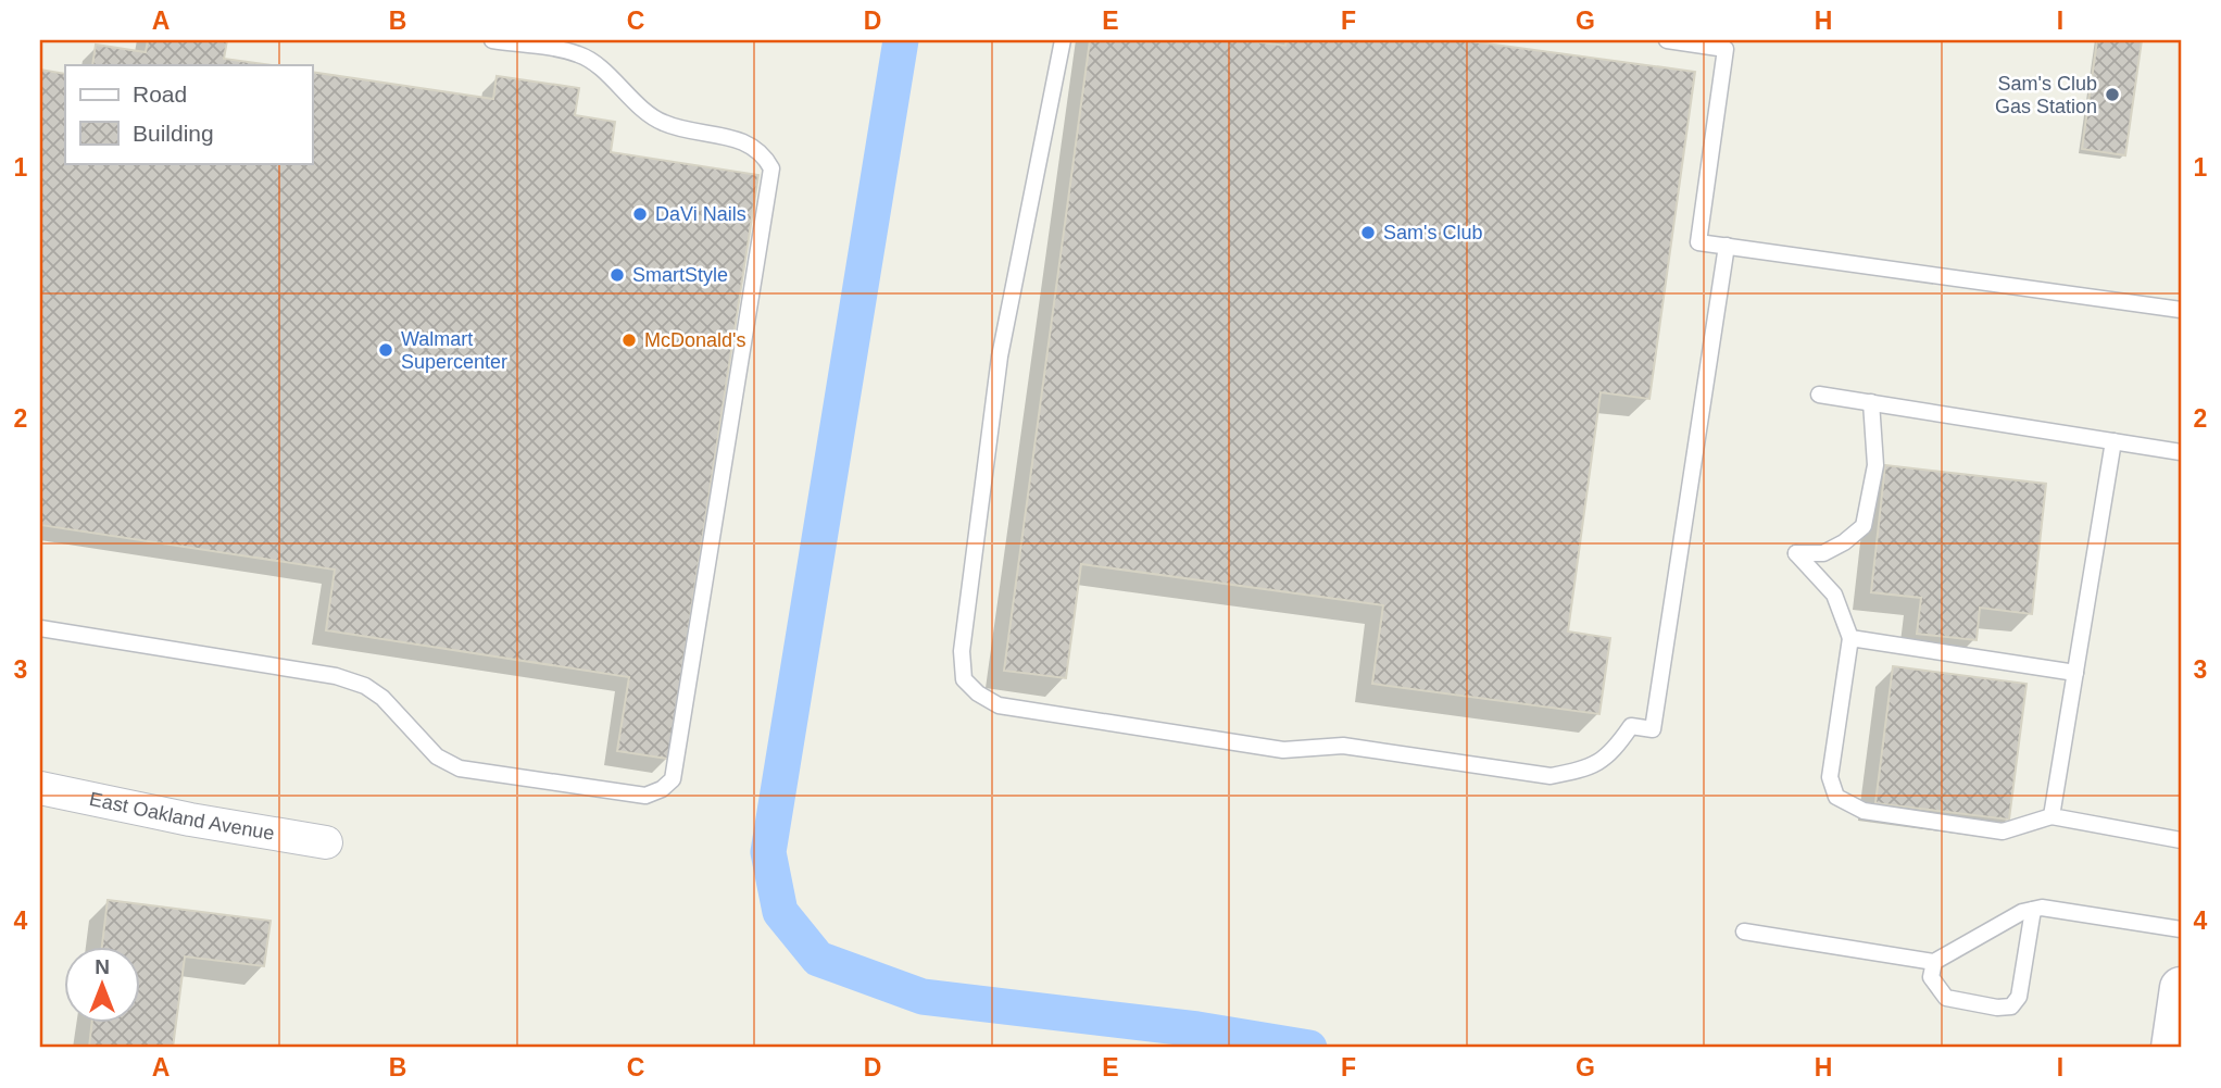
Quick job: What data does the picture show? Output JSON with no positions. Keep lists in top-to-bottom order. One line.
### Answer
{"streets":{"street":["East Oakland Avenue"]},"places":["Sam's Club Gas Station","DaVi Nails","Sam's Club","SmartStyle","McDonald's","Walmart Supercenter"],"legend":["Road","Building"],"north":"top","grid":{"columns":["A","B","C","D","E","F","G","H","I"],"rows":["1","2","3","4"]}}
